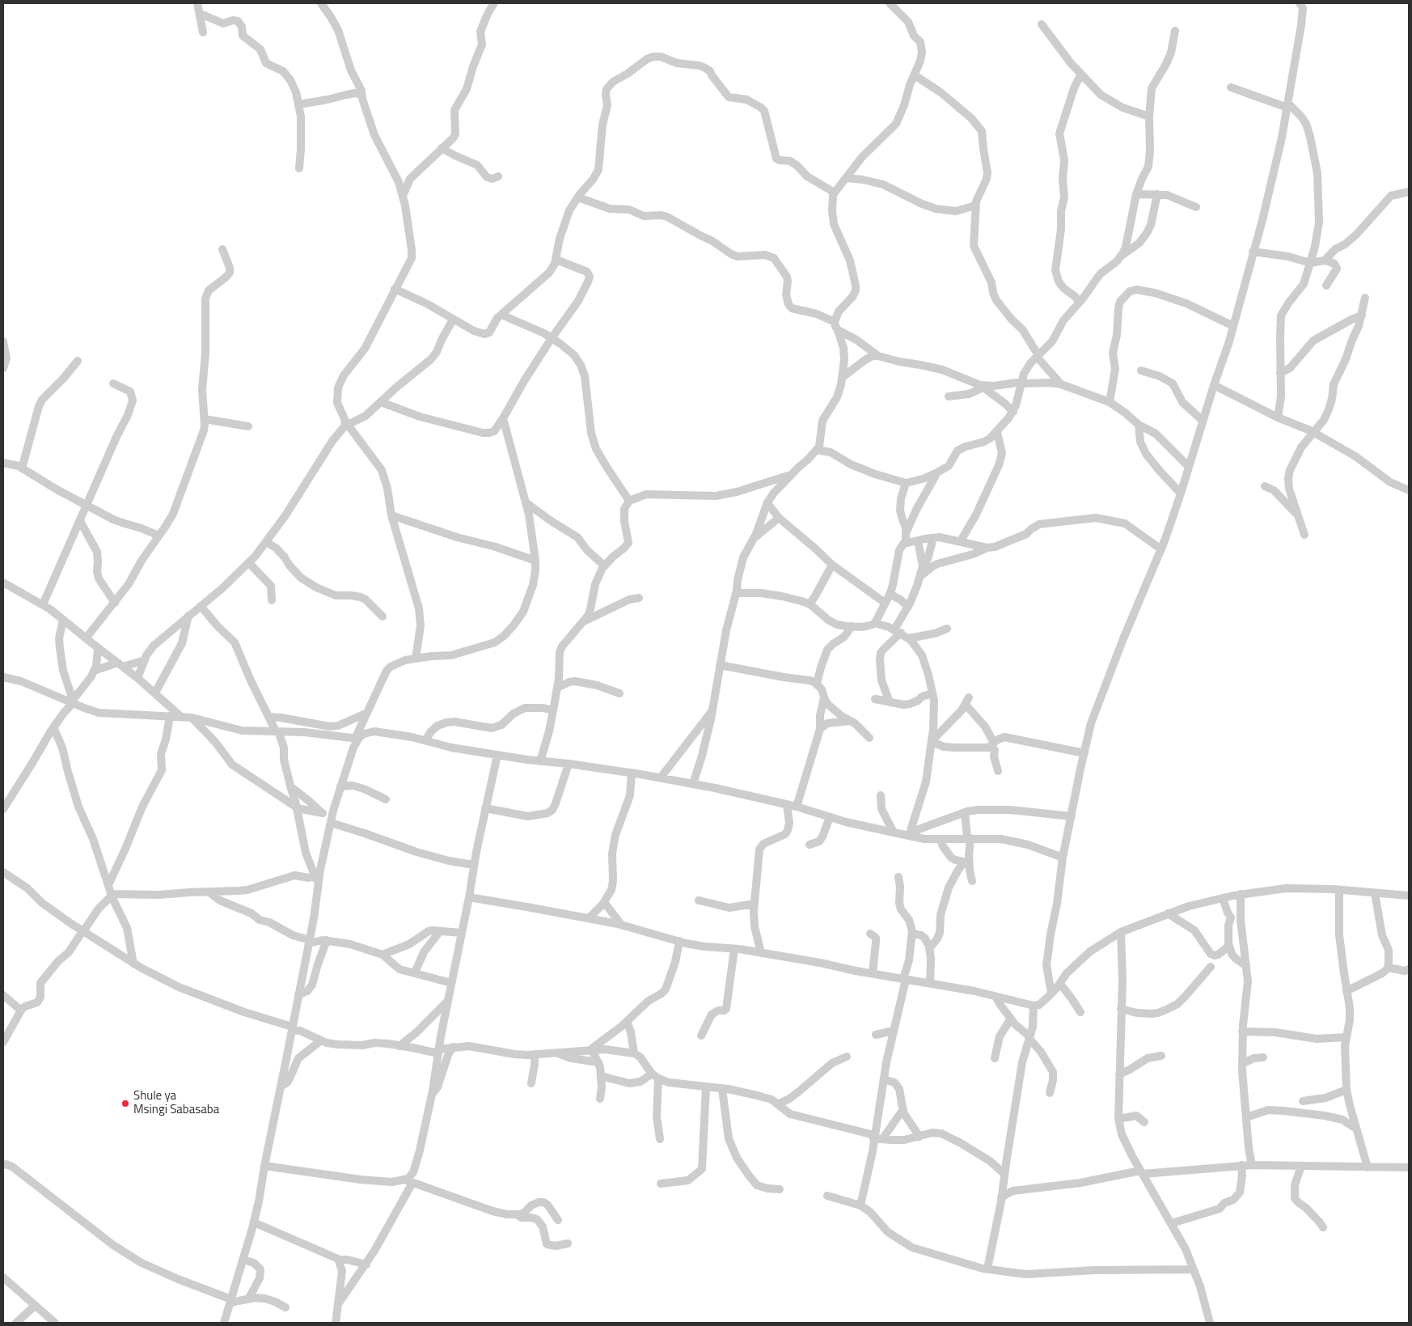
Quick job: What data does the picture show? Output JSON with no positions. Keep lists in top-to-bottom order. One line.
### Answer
{"places":["Shule ya Msingi Sabasaba"]}
